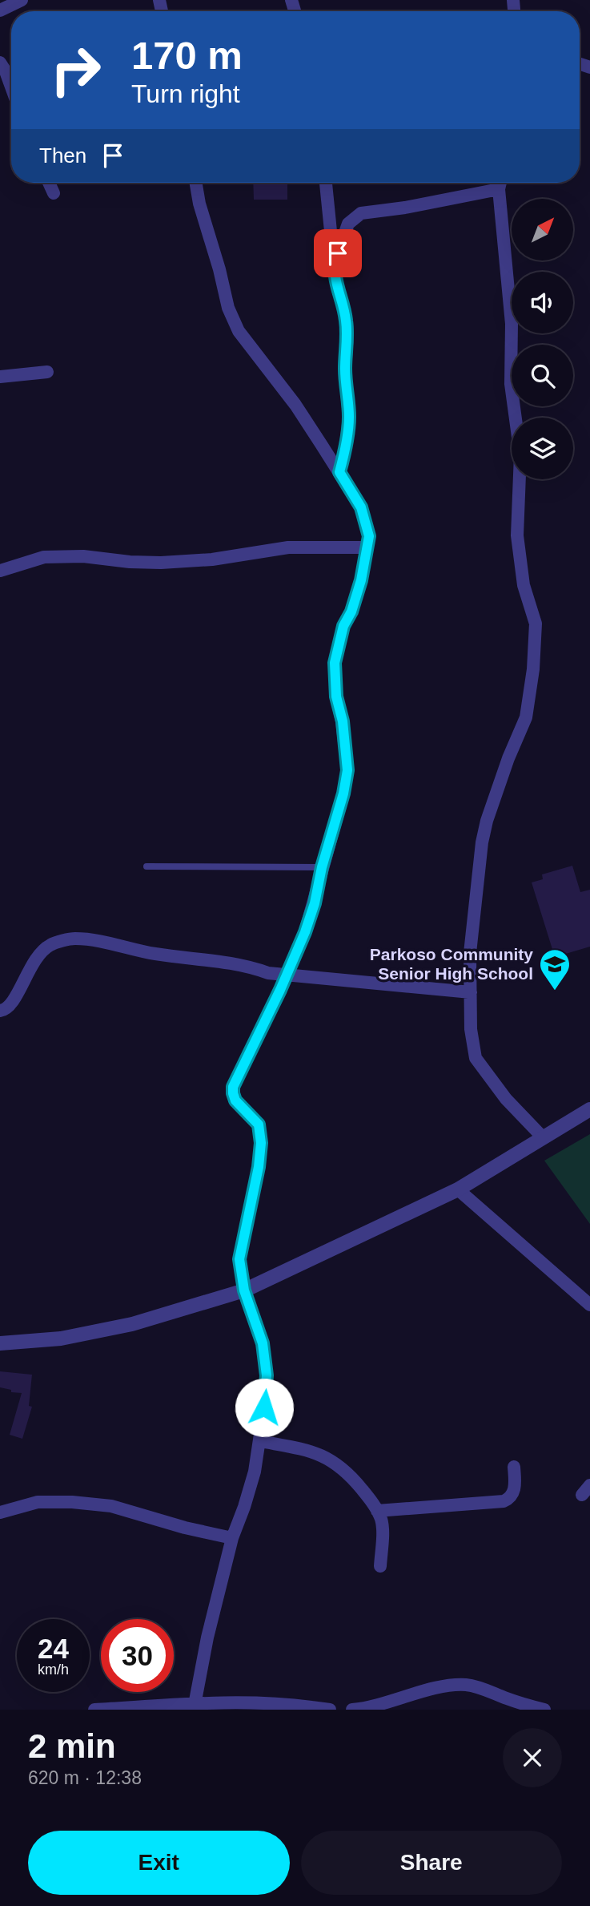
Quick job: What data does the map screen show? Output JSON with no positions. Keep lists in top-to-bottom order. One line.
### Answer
{"places":{"school or university":["Parkoso Community Senior High School"]},"north":"top right","page":{"turn":["170 m","Turn right"],"then":"Then","speed":"24 km/h","limit":"30","heading":["2 min","620 m · 12:38"],"buttons":["Exit","Share"]}}
